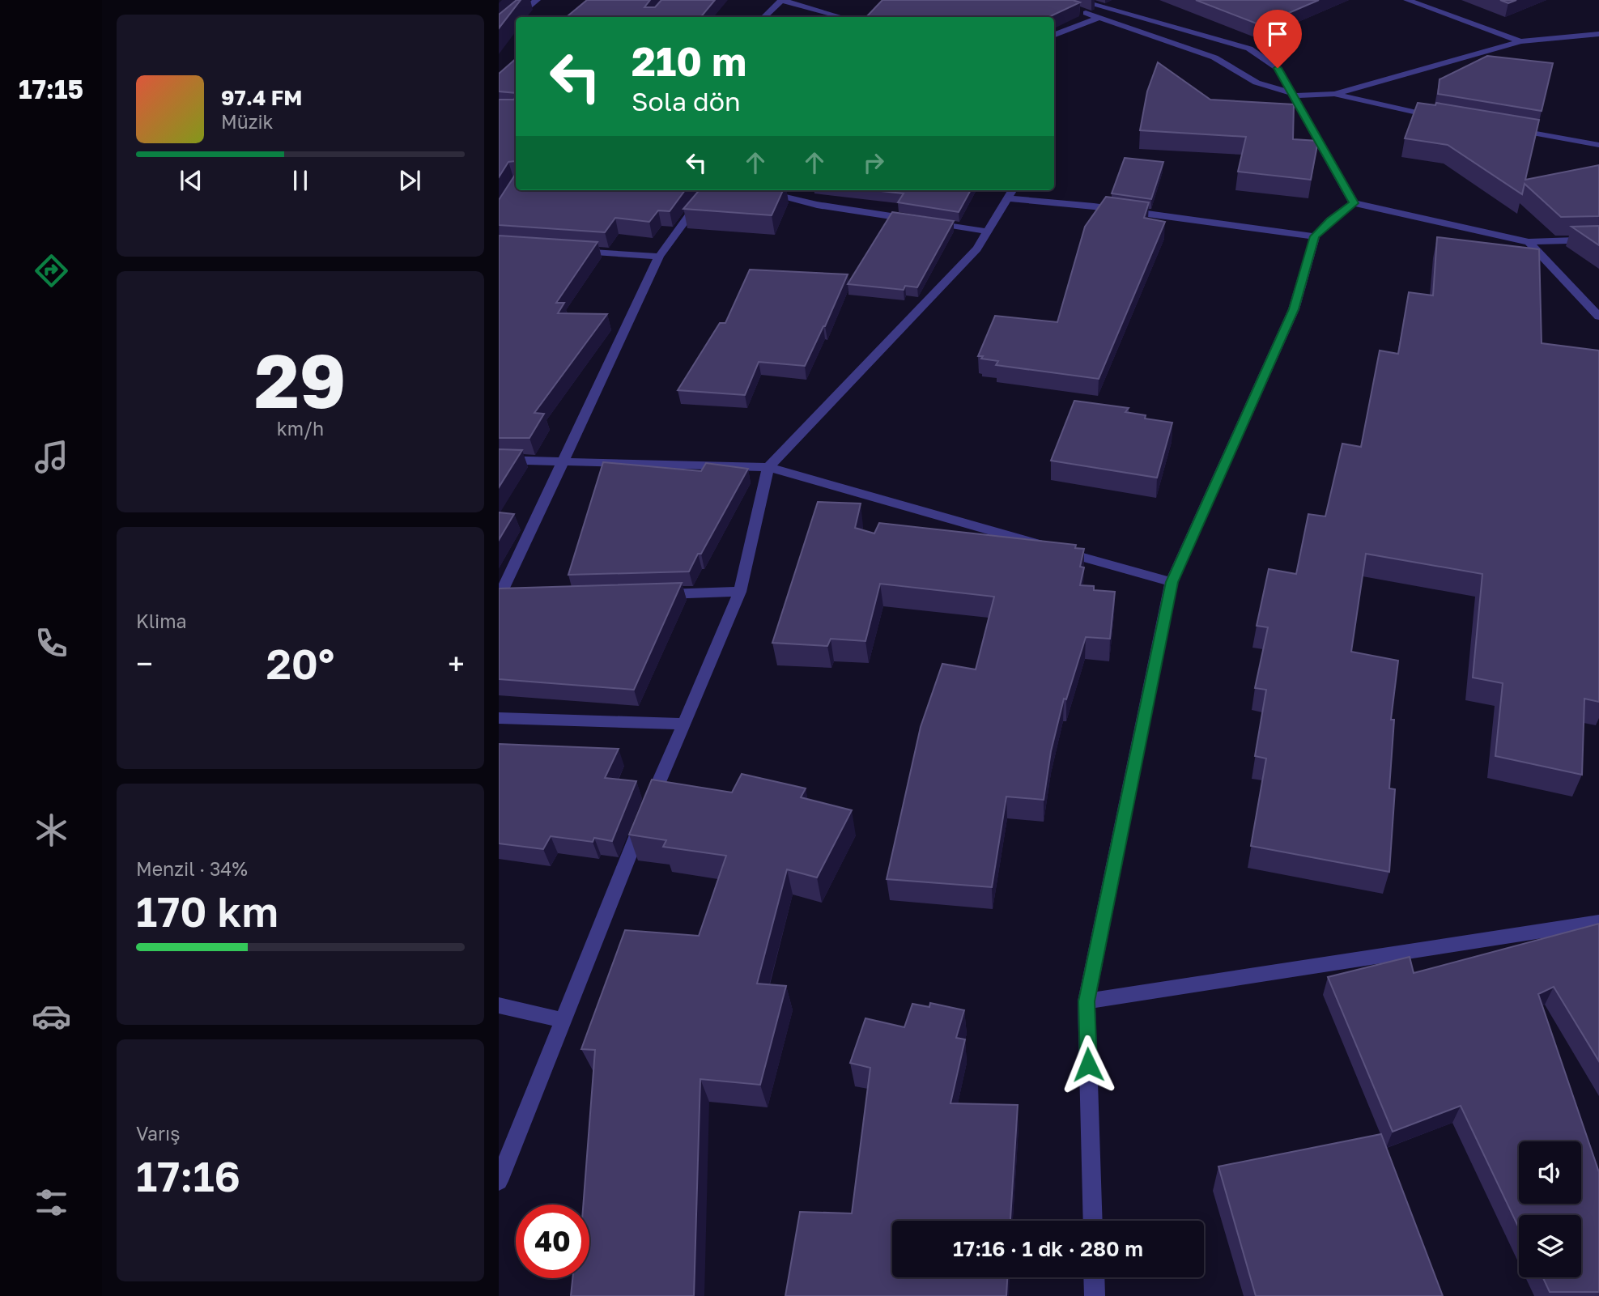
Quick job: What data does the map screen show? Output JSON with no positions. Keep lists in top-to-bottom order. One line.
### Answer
{"page":{"tabs":"17:15","turn":["210 m","Sola dön"],"song":["97.4 FM","Müzik"],"tile":[["29","km/h"],"Klima",["Menzil · 34%","170 km"],["Varış","17:16"]],"heat":["−","20°","+"],"limit":"40","trip":"17:16 · 1 dk · 280 m"}}
